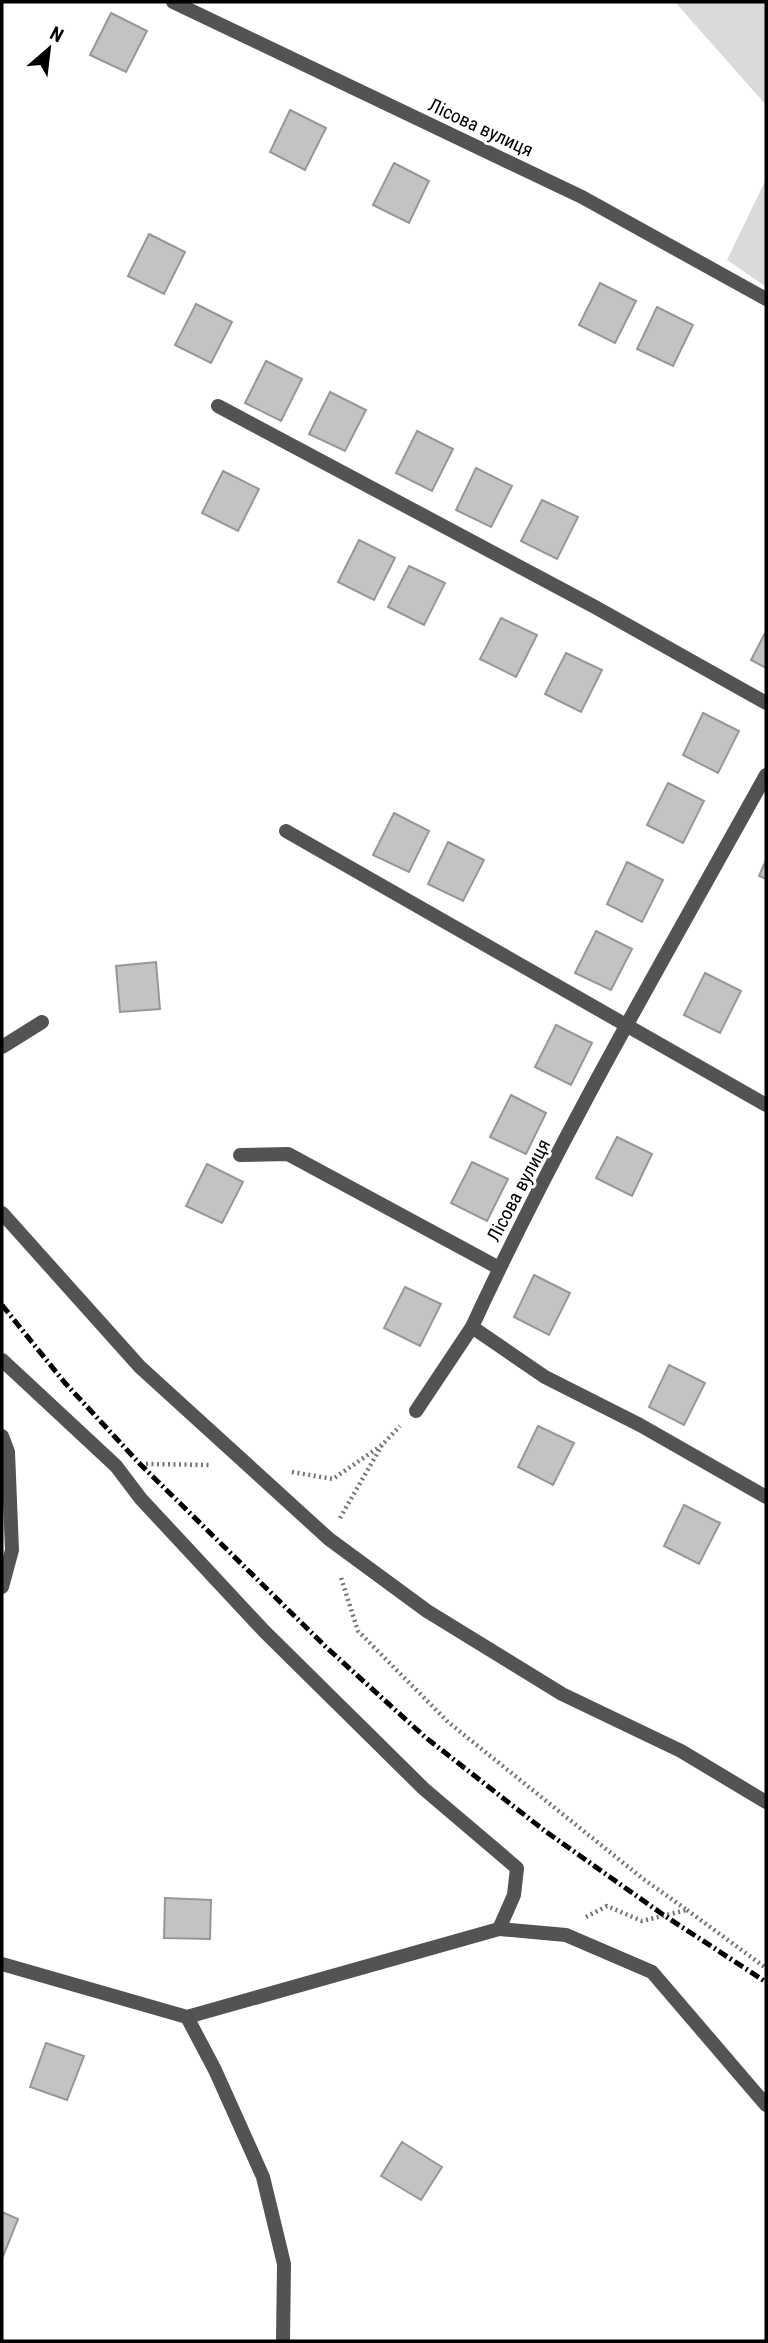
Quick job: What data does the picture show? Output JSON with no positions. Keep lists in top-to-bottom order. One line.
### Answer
{"streets":{"street":["Лісова вулиця"]},"north":"top right"}
